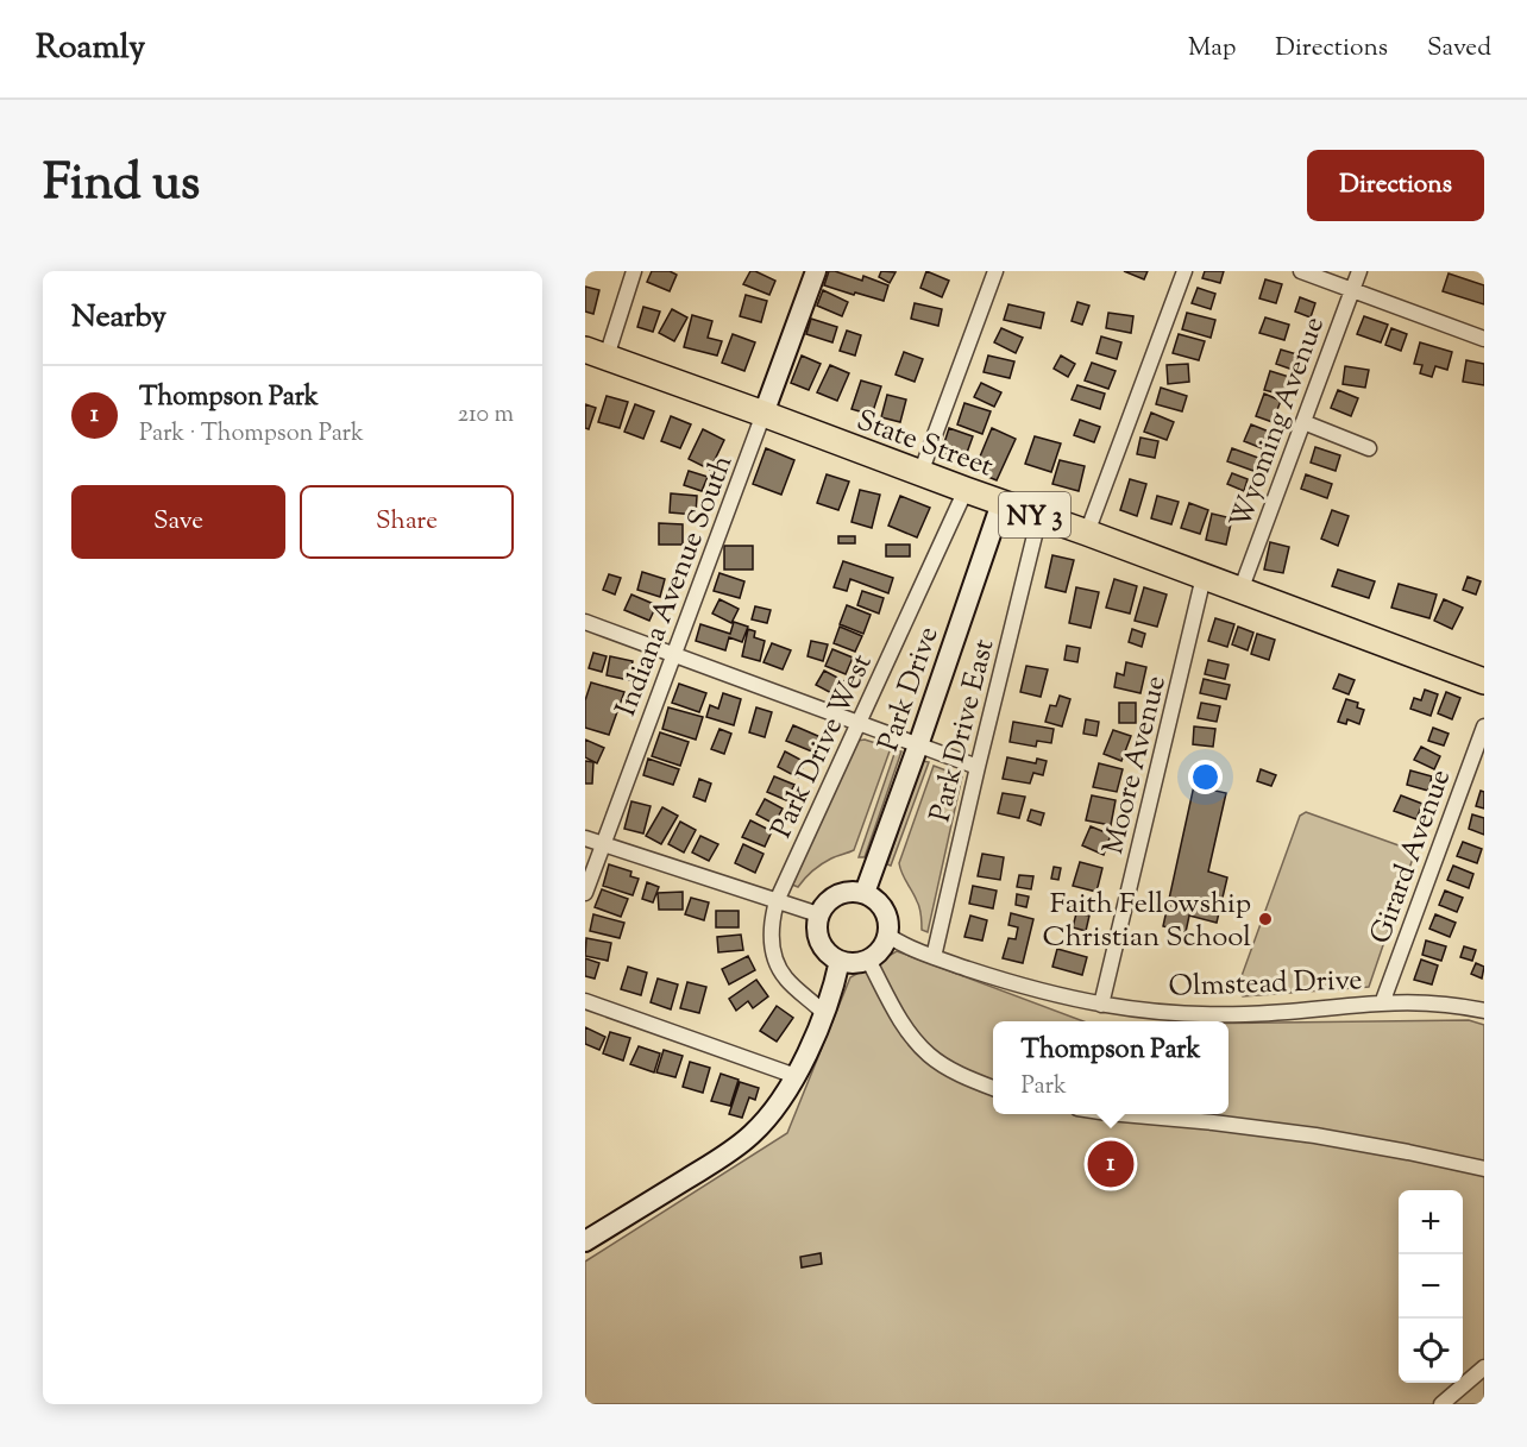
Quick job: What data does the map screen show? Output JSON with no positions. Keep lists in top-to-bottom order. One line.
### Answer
{"streets":{"highway":["State Street","NY 3"],"street":["Wyoming Avenue","Indiana Avenue South","Park Drive","Park Drive East","Park Drive West","Moore Avenue","Girard Avenue","Olmstead Drive"]},"crossings":[["Wyoming Avenue","State Street"],["State Street","Indiana Avenue South"],["State Street","Park Drive"],["State Street","Park Drive East"],["State Street","Park Drive West"],["State Street","Moore Avenue"],["Park Drive","Olmstead Drive"],["Park Drive East","Olmstead Drive"],["Moore Avenue","Olmstead Drive"],["Girard Avenue","Olmstead Drive"]],"places":["Faith Fellowship Christian School"],"page":{"header":"Roamly","nav":["Map","Directions","Saved"],"title":"Find us","buttons":["Directions",["Save","Share"]],"heading":"Nearby","list":[{"mark":"1","name":"Thompson Park","note":"Park · Thompson Park","value":"210 m"}],"popup":["Thompson Park","Park"],"pins":"1","map_buttons":["+","−"]}}
